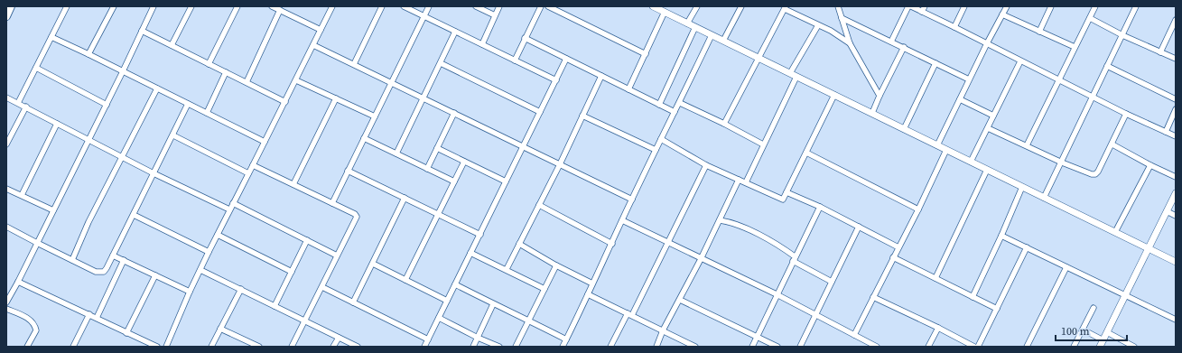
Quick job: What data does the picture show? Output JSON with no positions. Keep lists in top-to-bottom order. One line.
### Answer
{"scale_bar":"100 m"}
